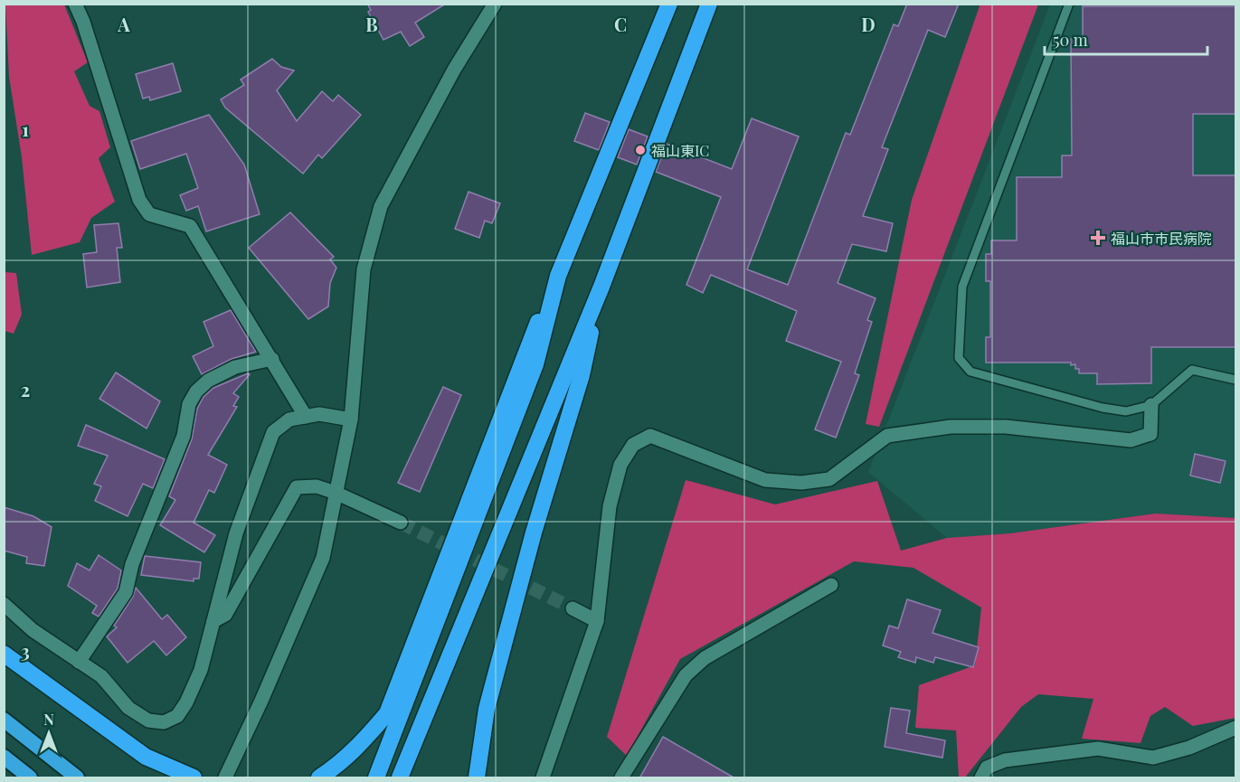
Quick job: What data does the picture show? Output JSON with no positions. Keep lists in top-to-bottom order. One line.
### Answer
{"places":{"other":["福山東IC"],"health":["福山市市民病院"]},"scale_bar":"50 m","north":"top","grid":{"columns":["A","B","C","D"],"rows":["1","2","3"]}}
